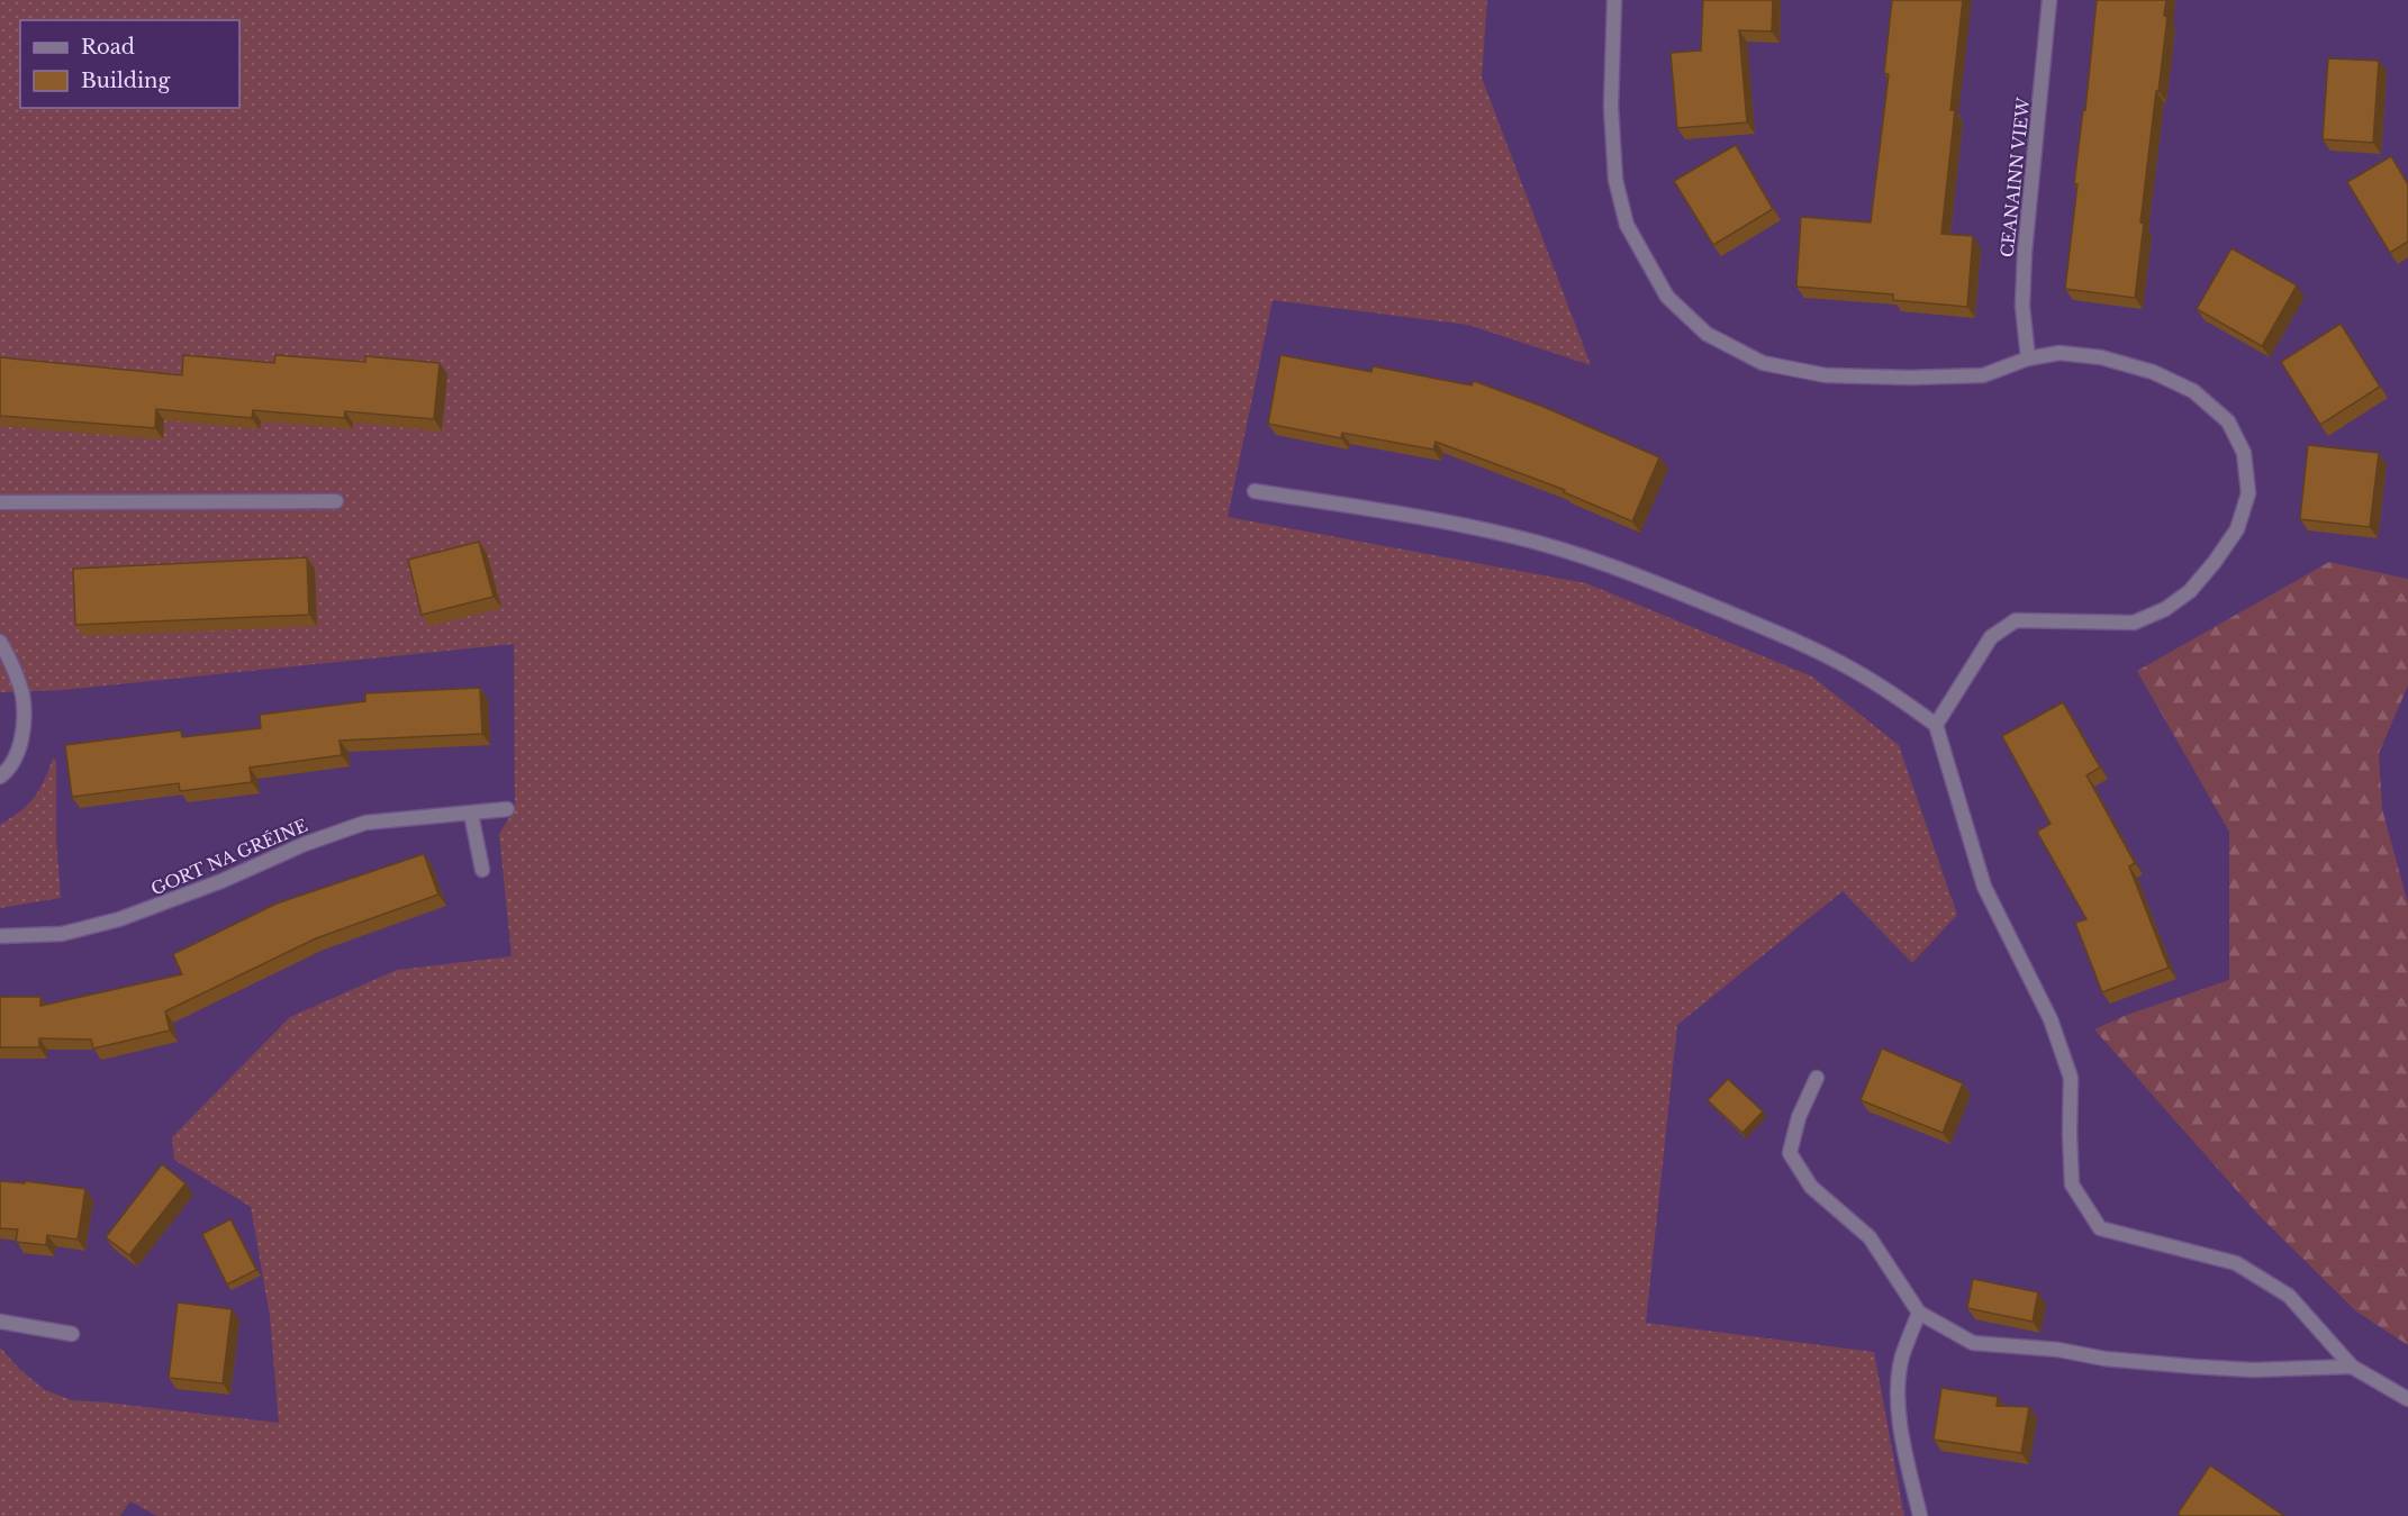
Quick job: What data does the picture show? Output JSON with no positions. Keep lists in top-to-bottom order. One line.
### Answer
{"streets":{"street":["CEANAINN VIEW","GORT NA GRÉINE"]},"legend":["Road","Building"]}
